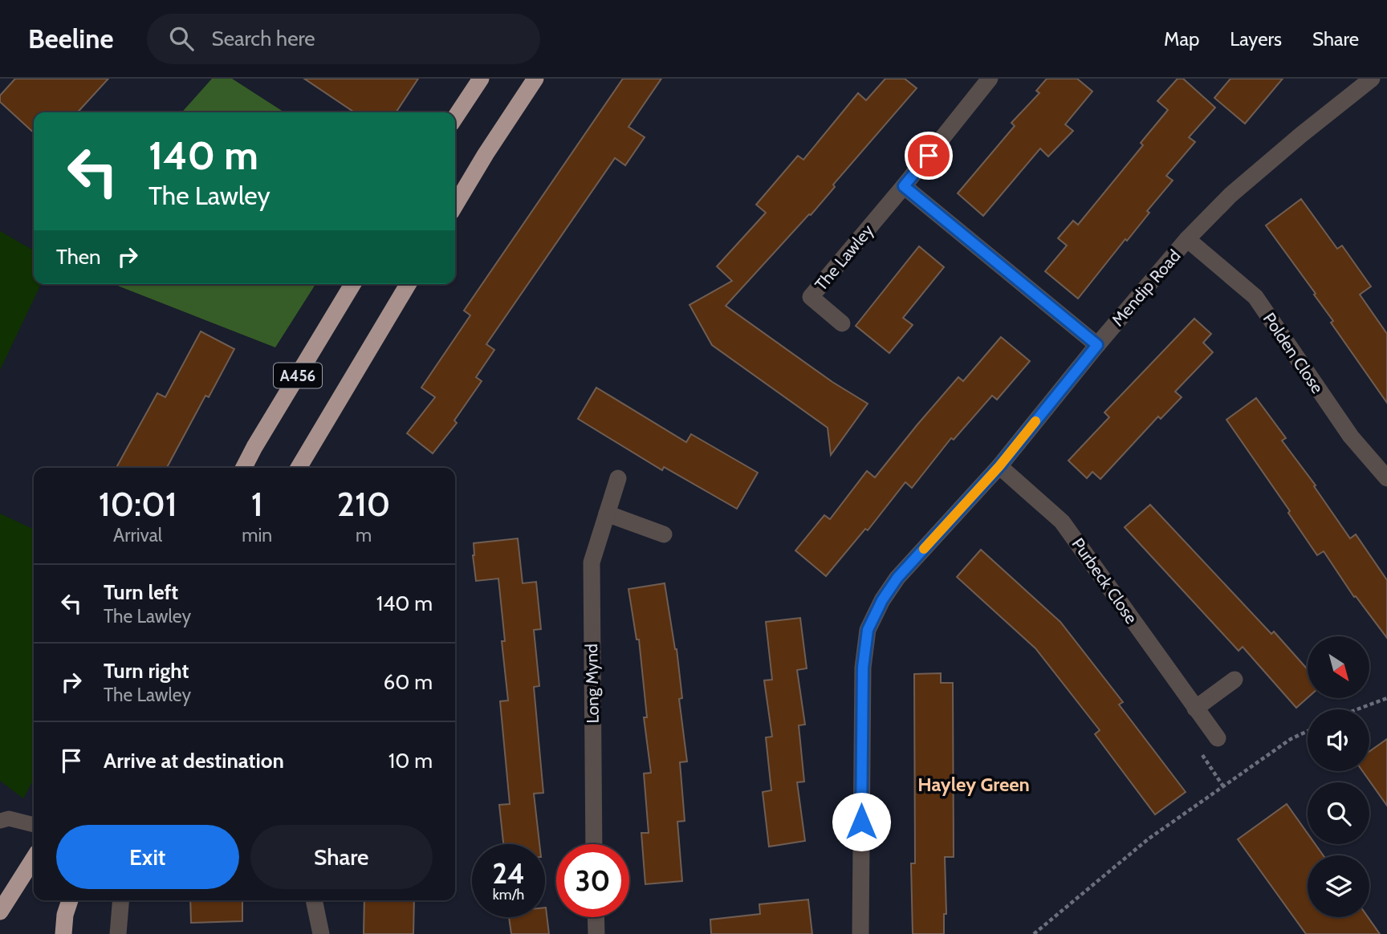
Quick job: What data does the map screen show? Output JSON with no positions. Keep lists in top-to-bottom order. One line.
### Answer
{"streets":{"highway":["A456"],"street":["The Lawley","Mendip Road","Polden Close","Purbeck Close","Long Mynd"]},"crossings":[["Mendip Road","Polden Close"],["Mendip Road","Purbeck Close"]],"districts":["Hayley Green"],"north":"bottom right","page":{"header":"Beeline","search":"Search here","nav":["Map","Layers","Share"],"turn":["140 m","The Lawley"],"then":"Then","eta":["10:01","Arrival","1","min","210","m"],"list":[{"name":"Turn left","note":"The Lawley","value":"140 m"},{"name":"Turn right","note":"The Lawley","value":"60 m"},{"name":"Arrive at destination","value":"10 m"}],"buttons":["Exit","Share"],"speed":"24 km/h","limit":"30"}}
